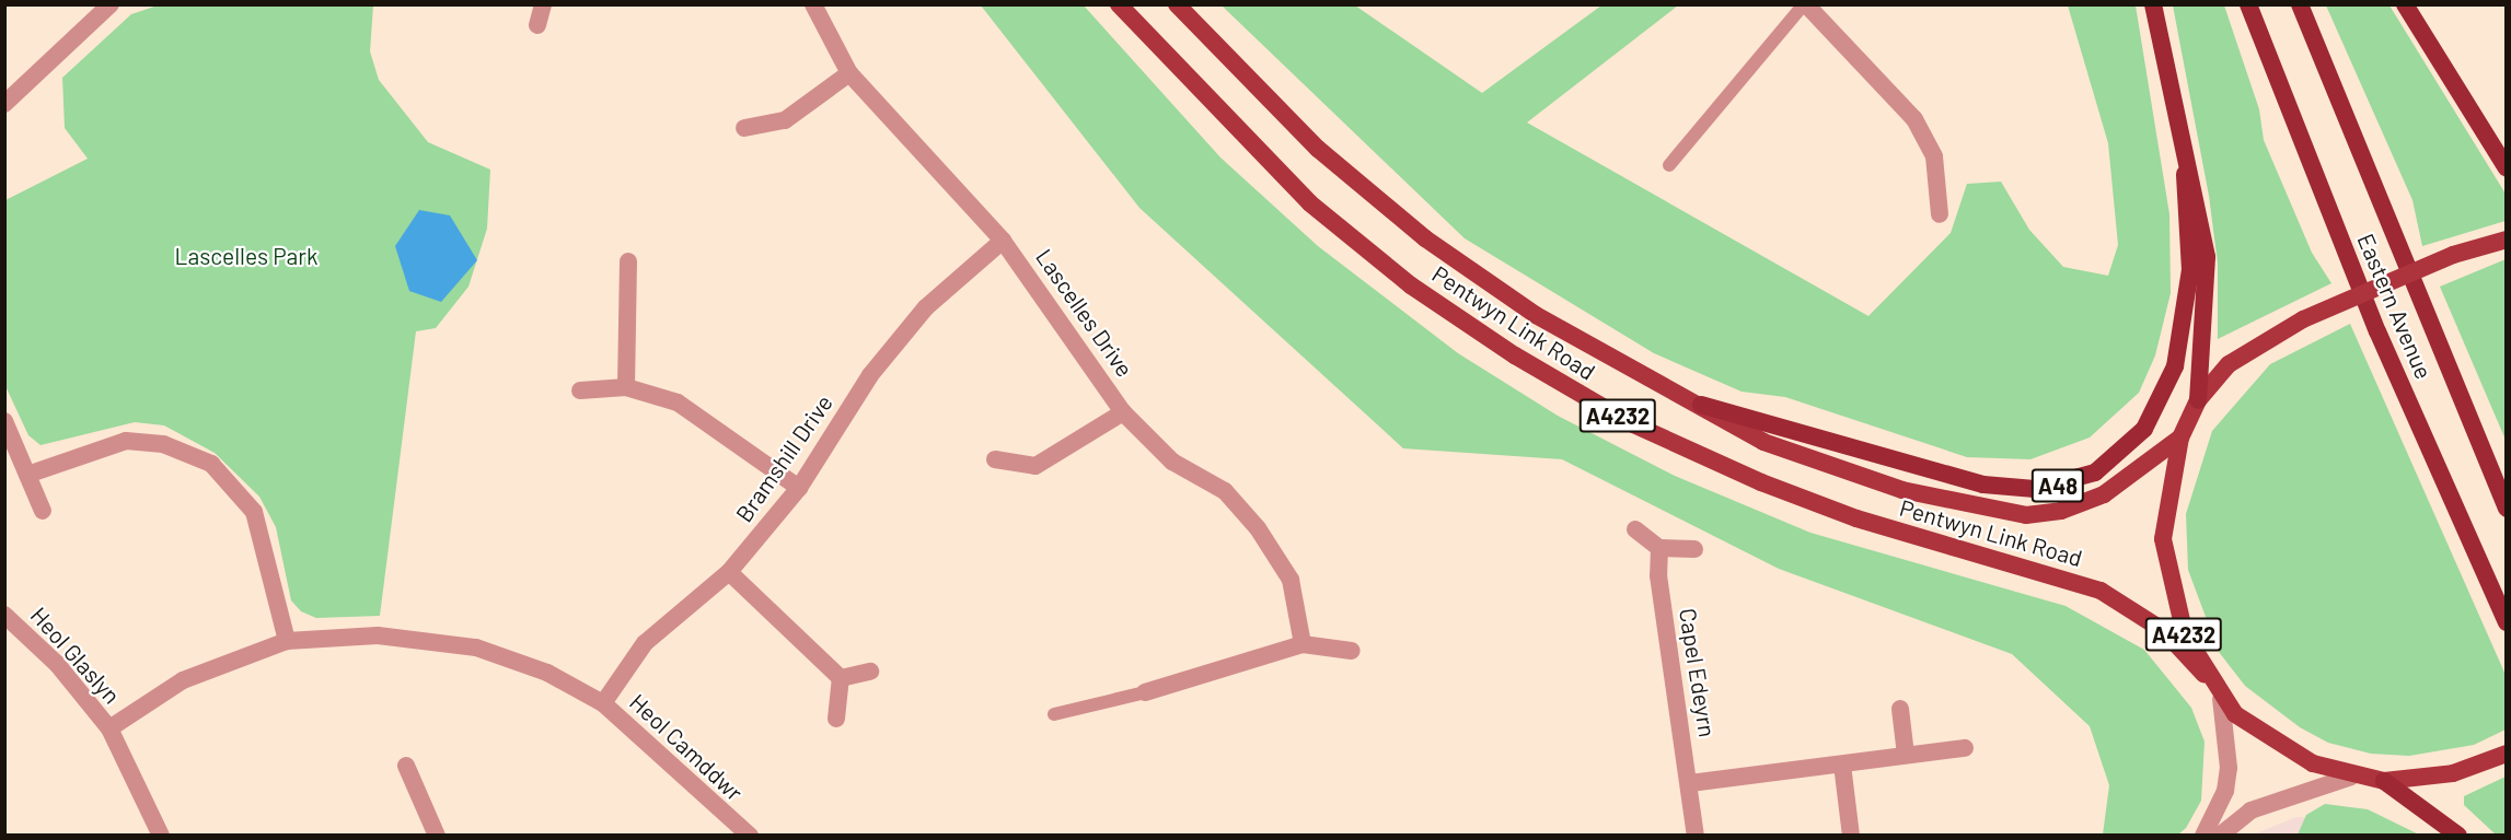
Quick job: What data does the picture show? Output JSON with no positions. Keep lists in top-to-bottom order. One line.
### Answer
{"streets":{"highway":["Eastern Avenue","A48"],"main road":["Pentwyn Link Road","A4232"],"street":["Lascelles Drive","Bramshill Drive","Heol Glaslyn","Capel Edeyrn","Heol Camddwr"]},"crossings":[["Lascelles Drive","Bramshill Drive"],["Pentwyn Link Road","A4232"],["Pentwyn Link Road","A48"],["Bramshill Drive","Heol Camddwr"],["Heol Glaslyn","Heol Camddwr"]],"parks":["Lascelles Park"]}
